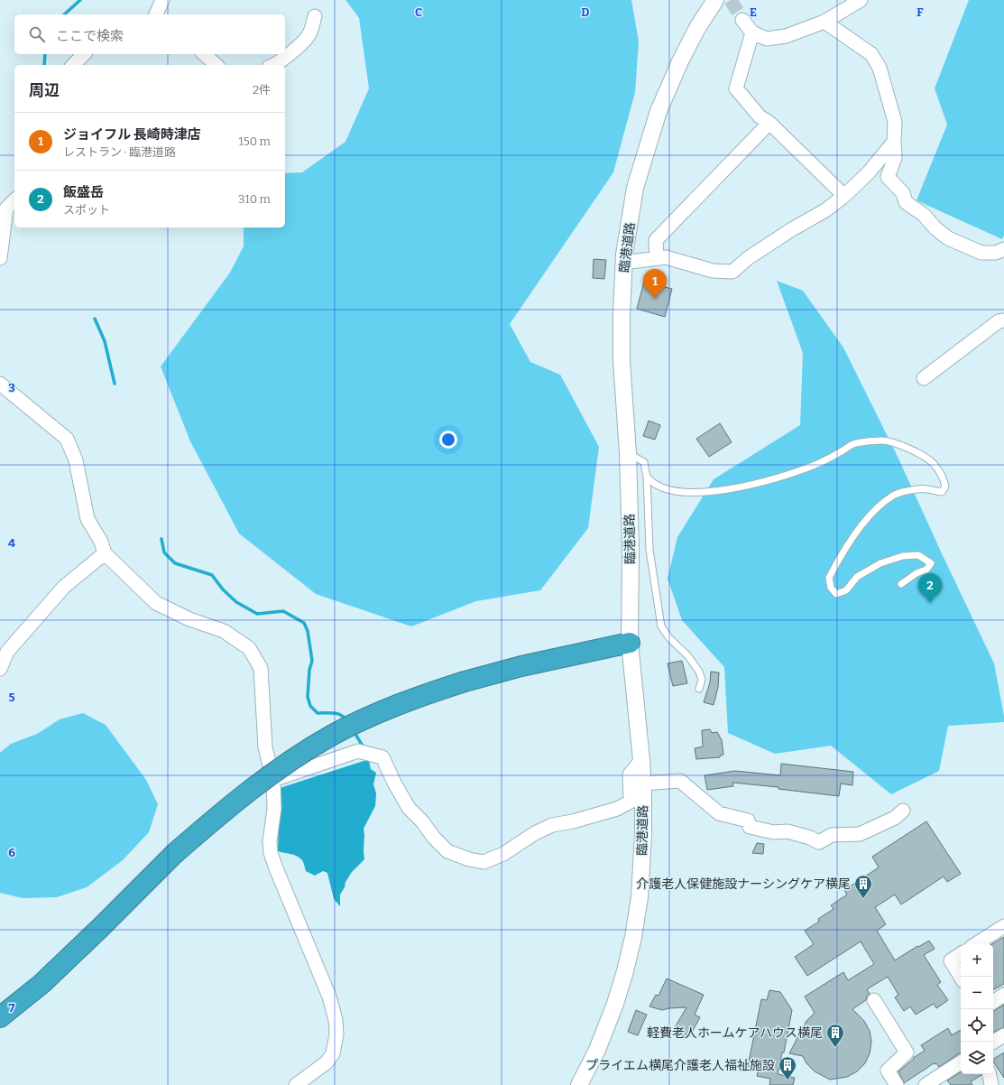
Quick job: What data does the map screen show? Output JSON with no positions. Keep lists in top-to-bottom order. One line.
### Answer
{"streets":{"street":["臨港道路"]},"places":{"building":["介護老人保健施設ナーシングケア横尾","軽費老人ホームケアハウス横尾","プライエム横尾介護老人福祉施設"]},"page":{"search":"ここで検索","heading":["周辺","2件"],"list":[{"mark":"1","name":"ジョイフル 長崎時津店","note":"レストラン · 臨港道路","value":"150 m"},{"mark":"2","name":"飯盛岳","note":"スポット","value":"310 m"}],"pins":["1","2"],"map_buttons":["+","−"]},"grid":{"columns":["C","D","E","F"],"rows":["3","4","5","6","7"]}}
